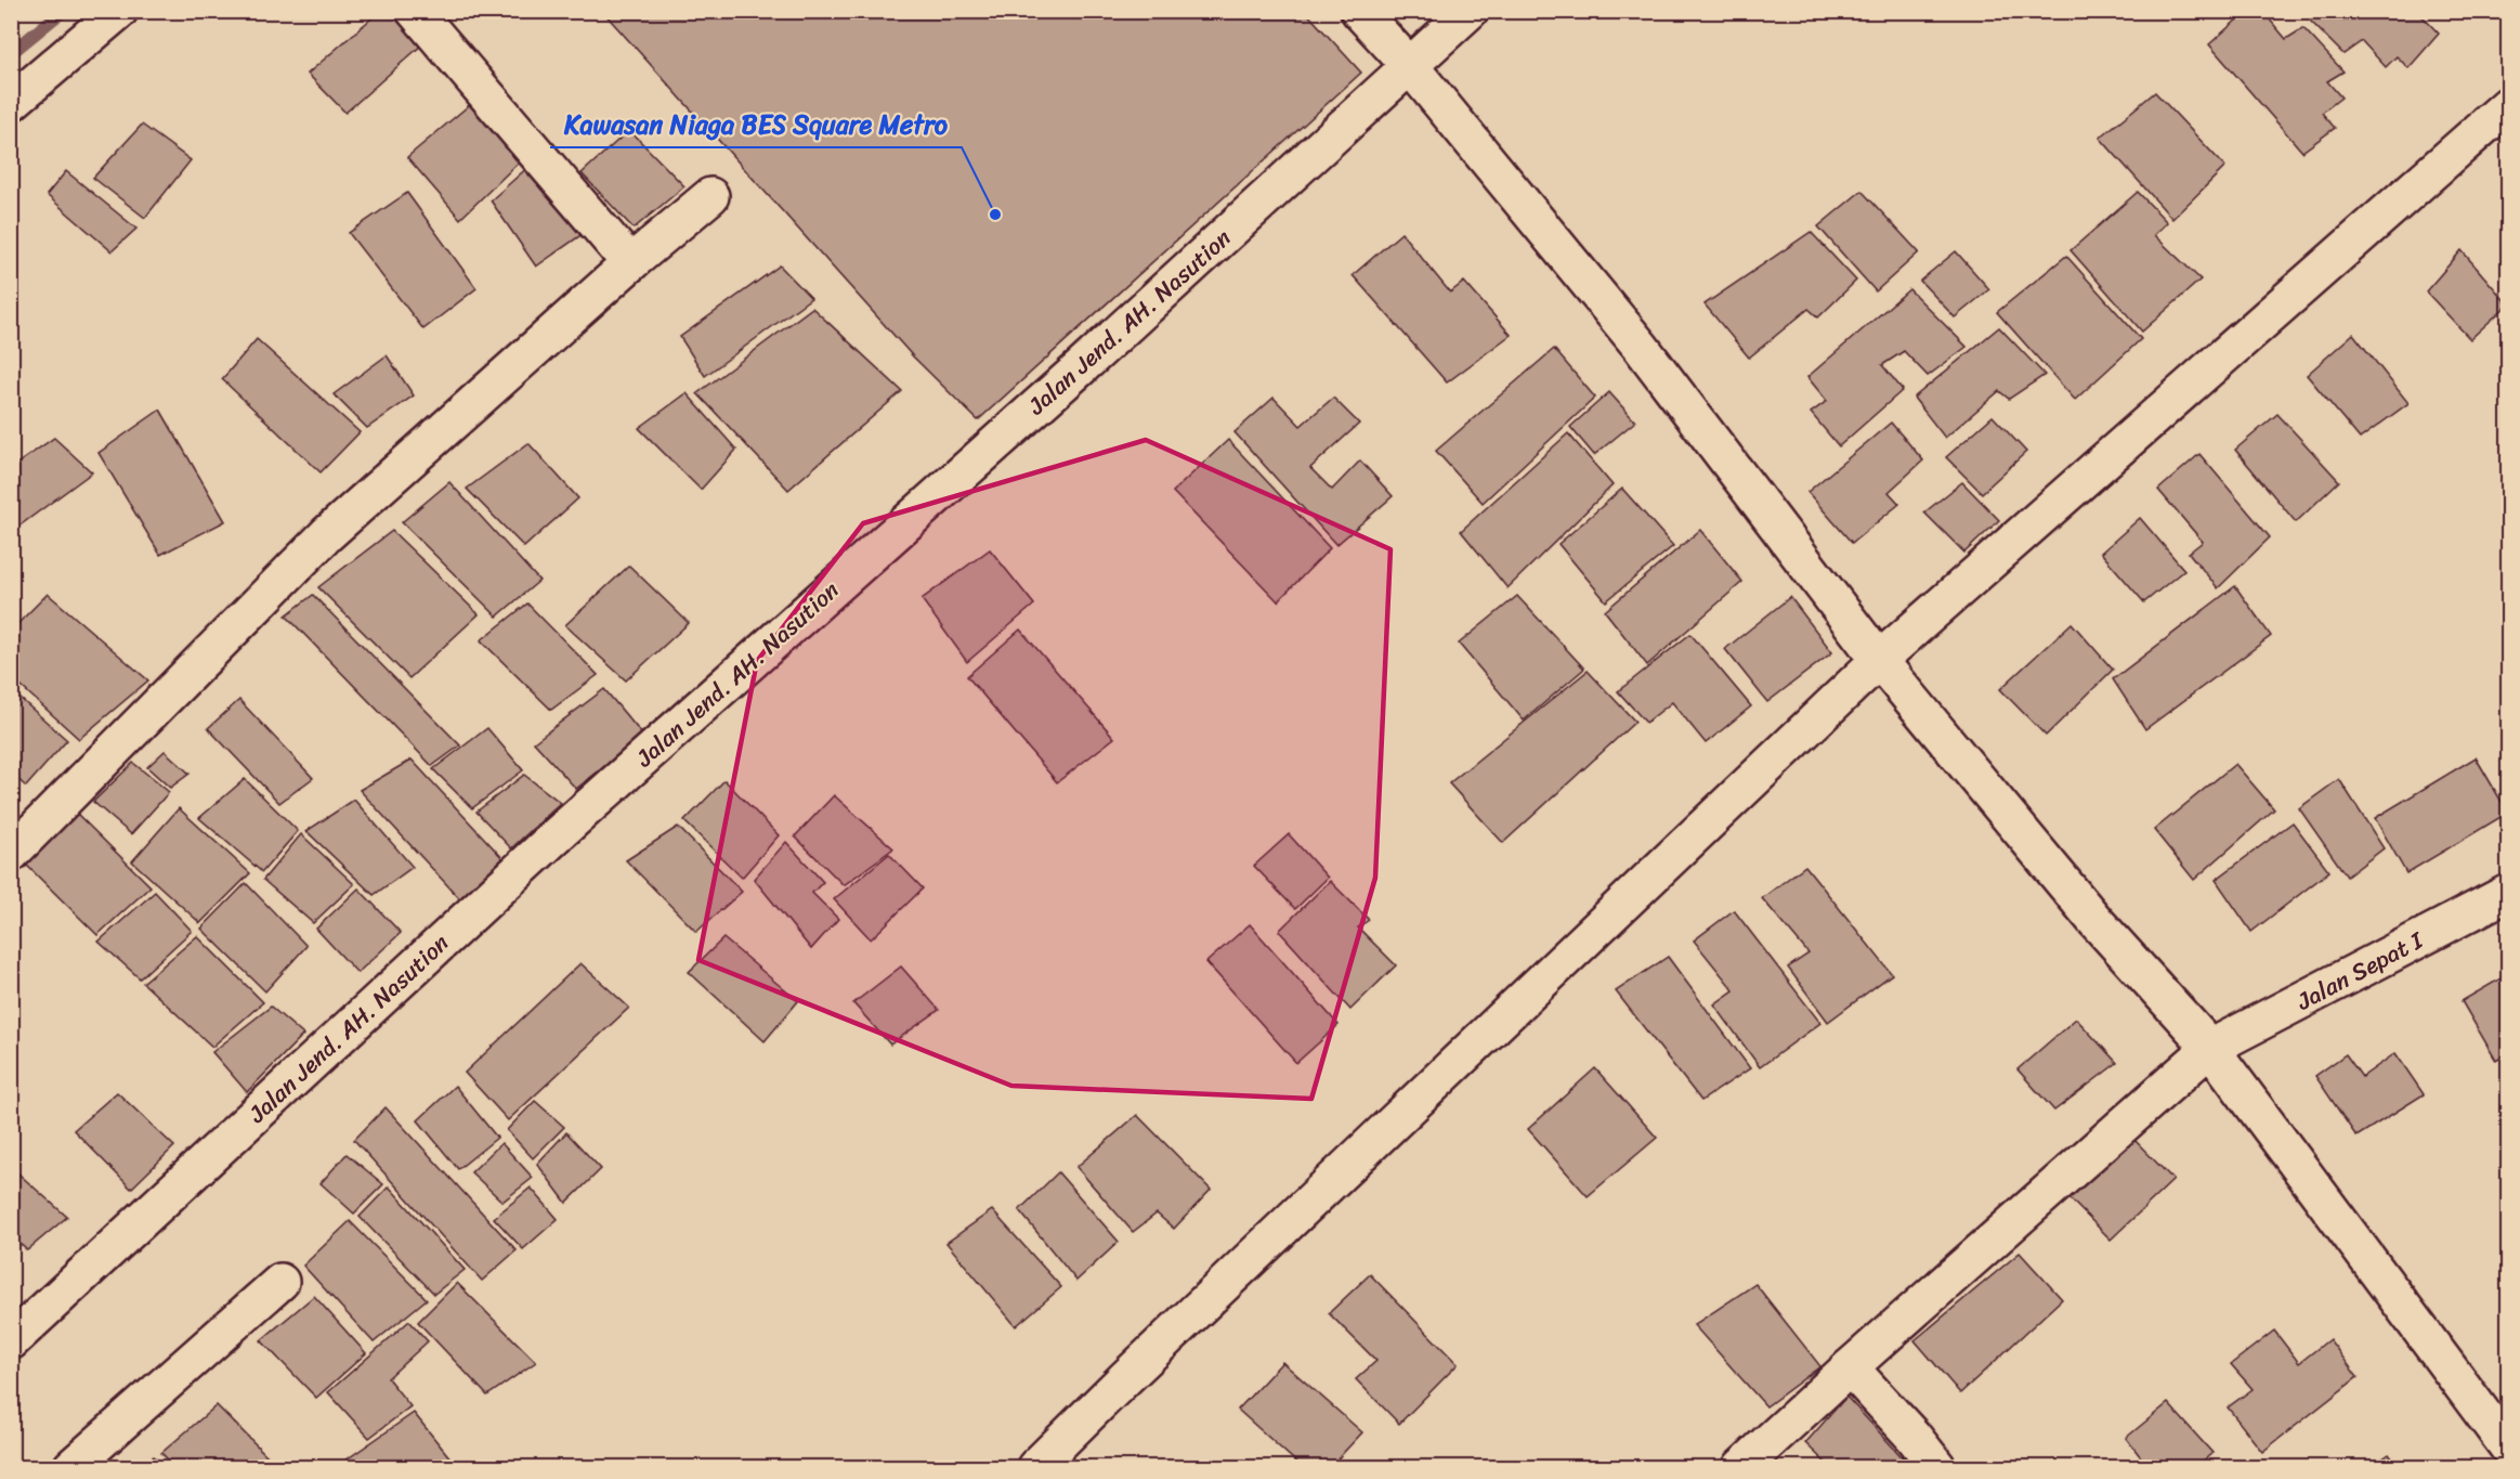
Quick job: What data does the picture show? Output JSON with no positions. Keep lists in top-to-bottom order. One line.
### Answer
{"streets":{"main road":["Jalan Jend. AH. Nasution","Jalan Sepat I"]},"places":["Kawasan Niaga BES Square Metro"]}
